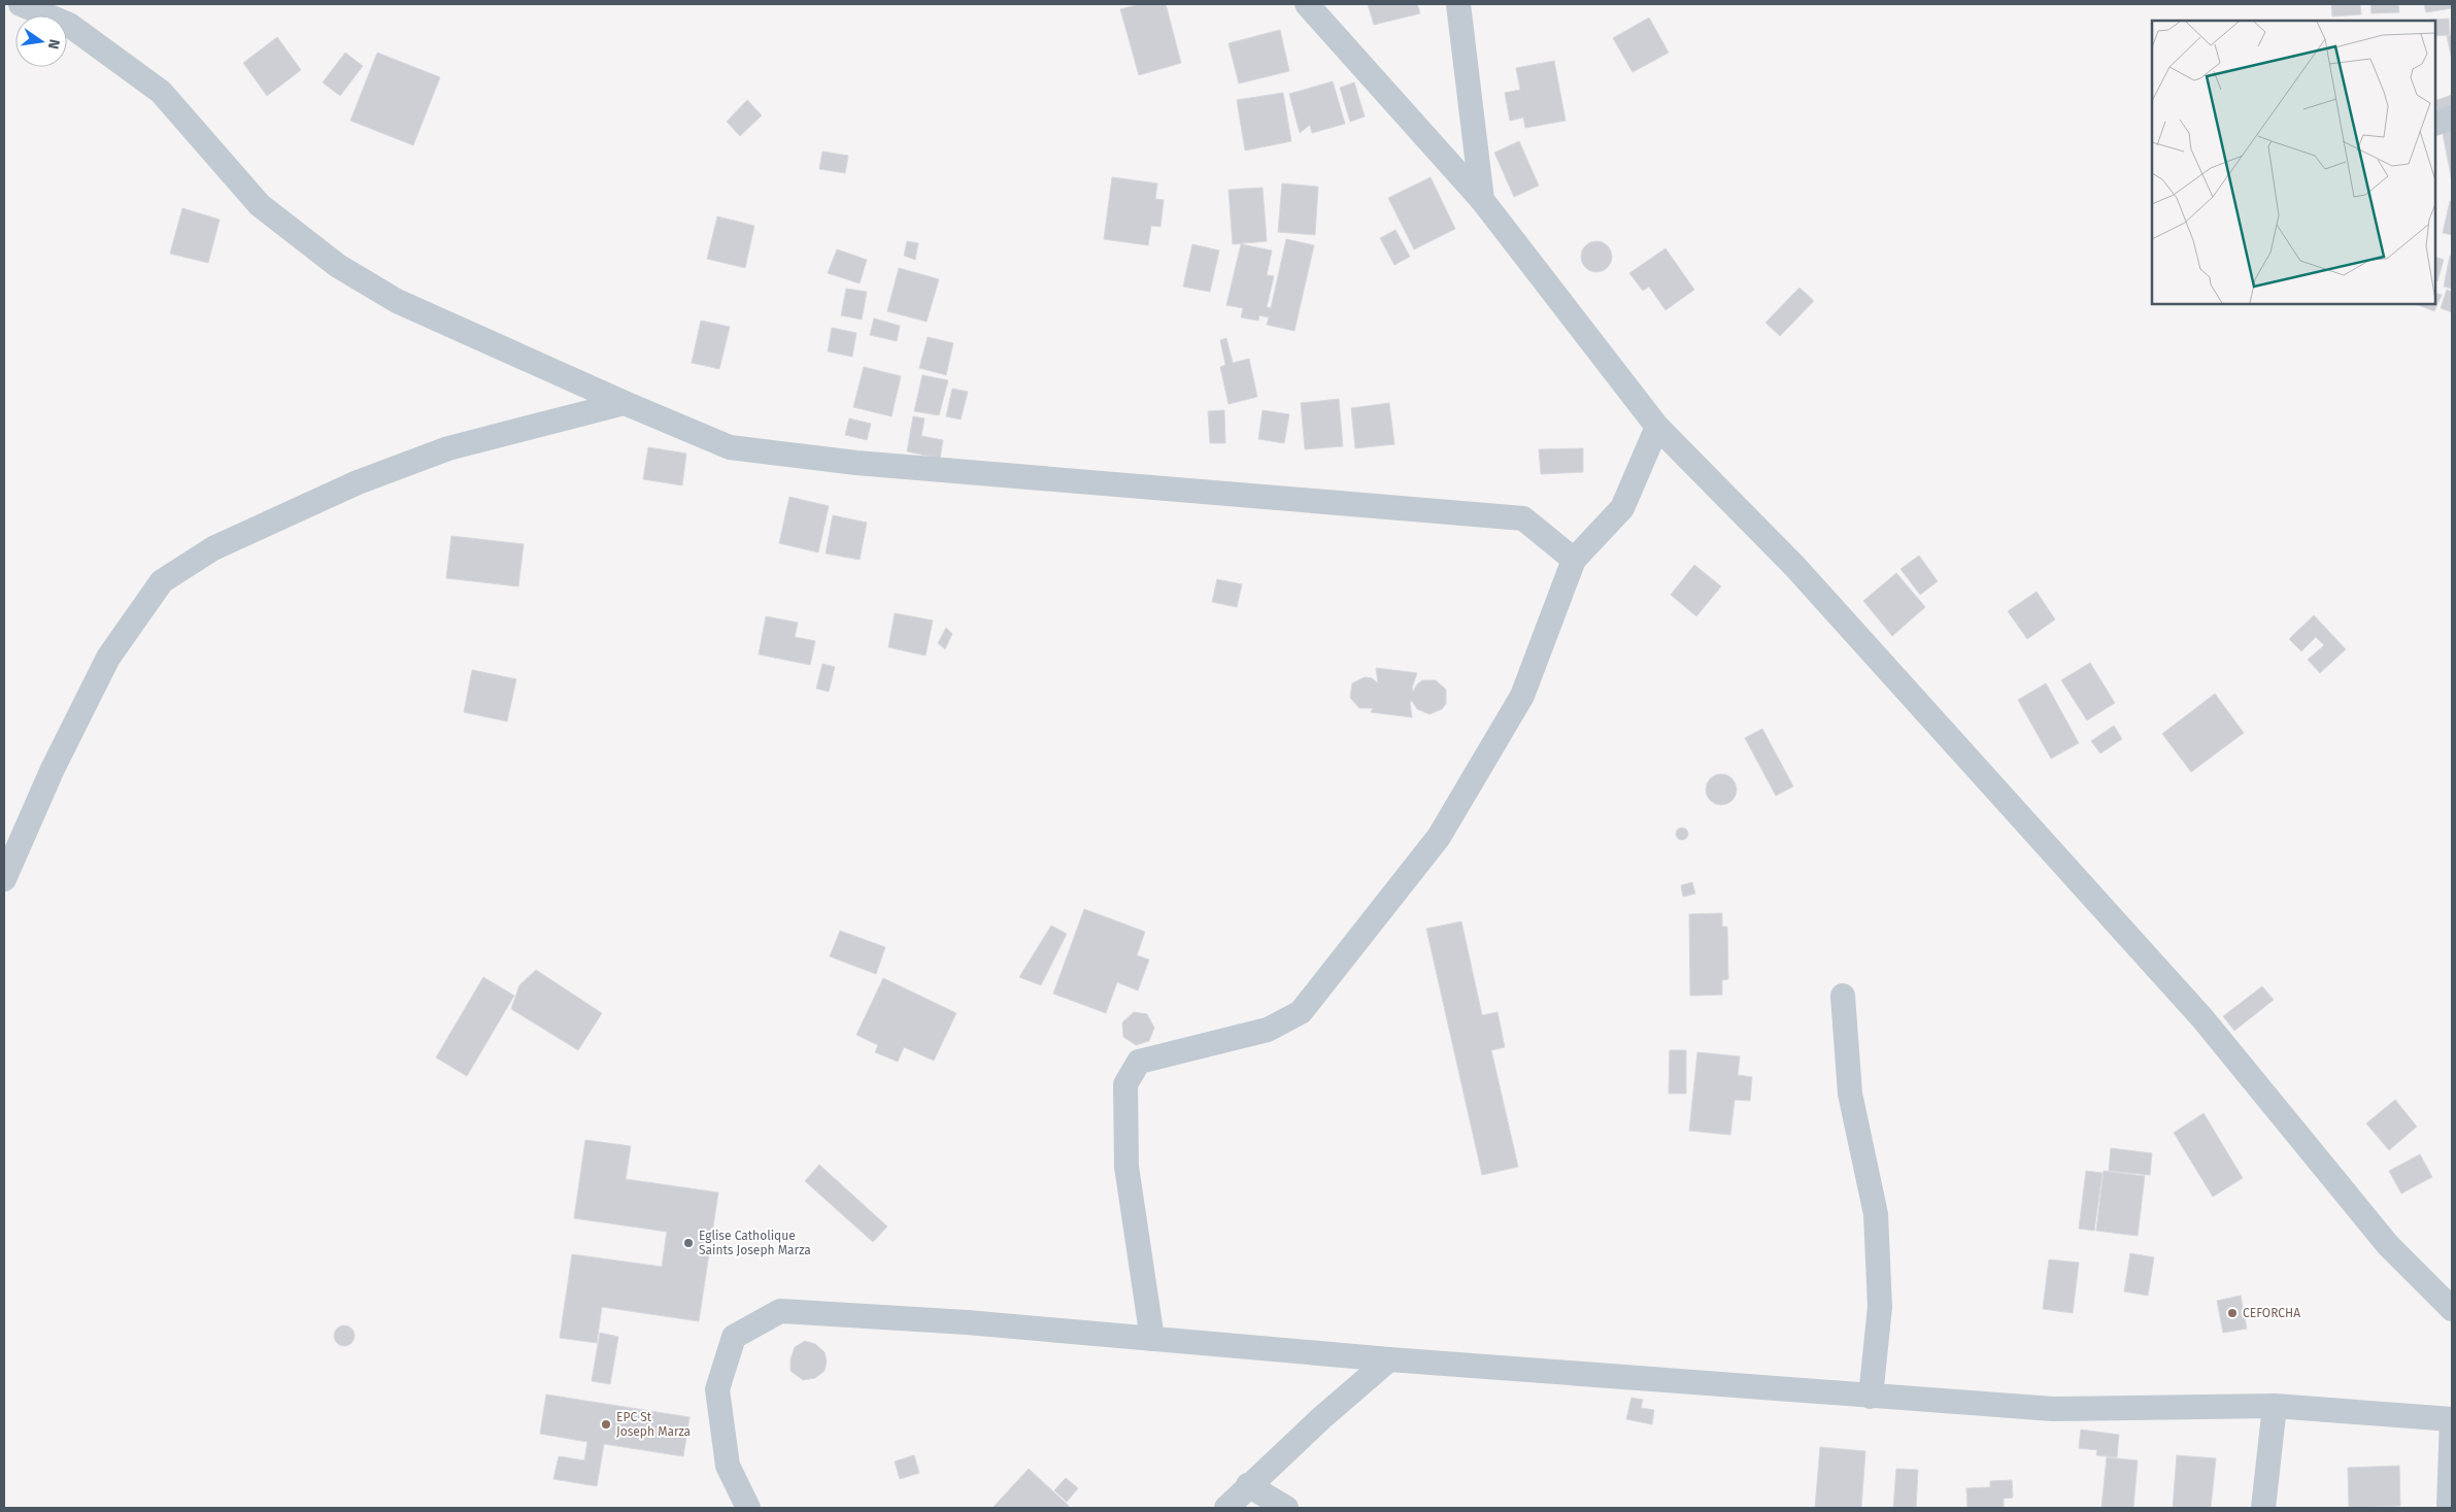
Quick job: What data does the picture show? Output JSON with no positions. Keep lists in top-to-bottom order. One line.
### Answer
{"places":["Eglise Catholique Saints Joseph Marza","CEFORCHA","EPC St Joseph Marza"],"north":"right"}
